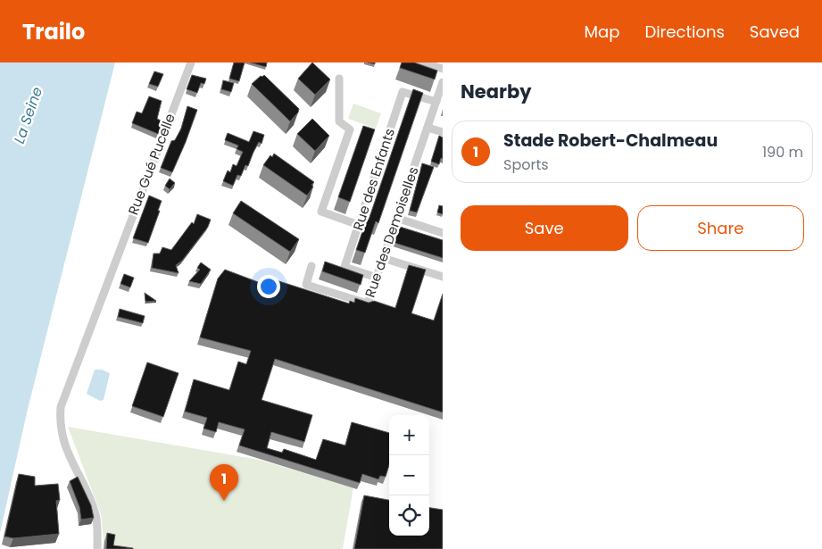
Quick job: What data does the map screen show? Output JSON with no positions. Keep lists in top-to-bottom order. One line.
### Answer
{"streets":{"street":["Rue Gué Pucelle","Rue des Enfants","Rue des Demoiselles"]},"crossings":[["Rue des Enfants","Rue des Demoiselles"]],"water":["La Seine"],"page":{"header":"Trailo","nav":["Map","Directions","Saved"],"heading":"Nearby","list":[{"mark":"1","name":"Stade Robert-Chalmeau","note":"Sports","value":"190 m"}],"buttons":["Save","Share"],"map_buttons":["+","−"],"pins":"1"}}
